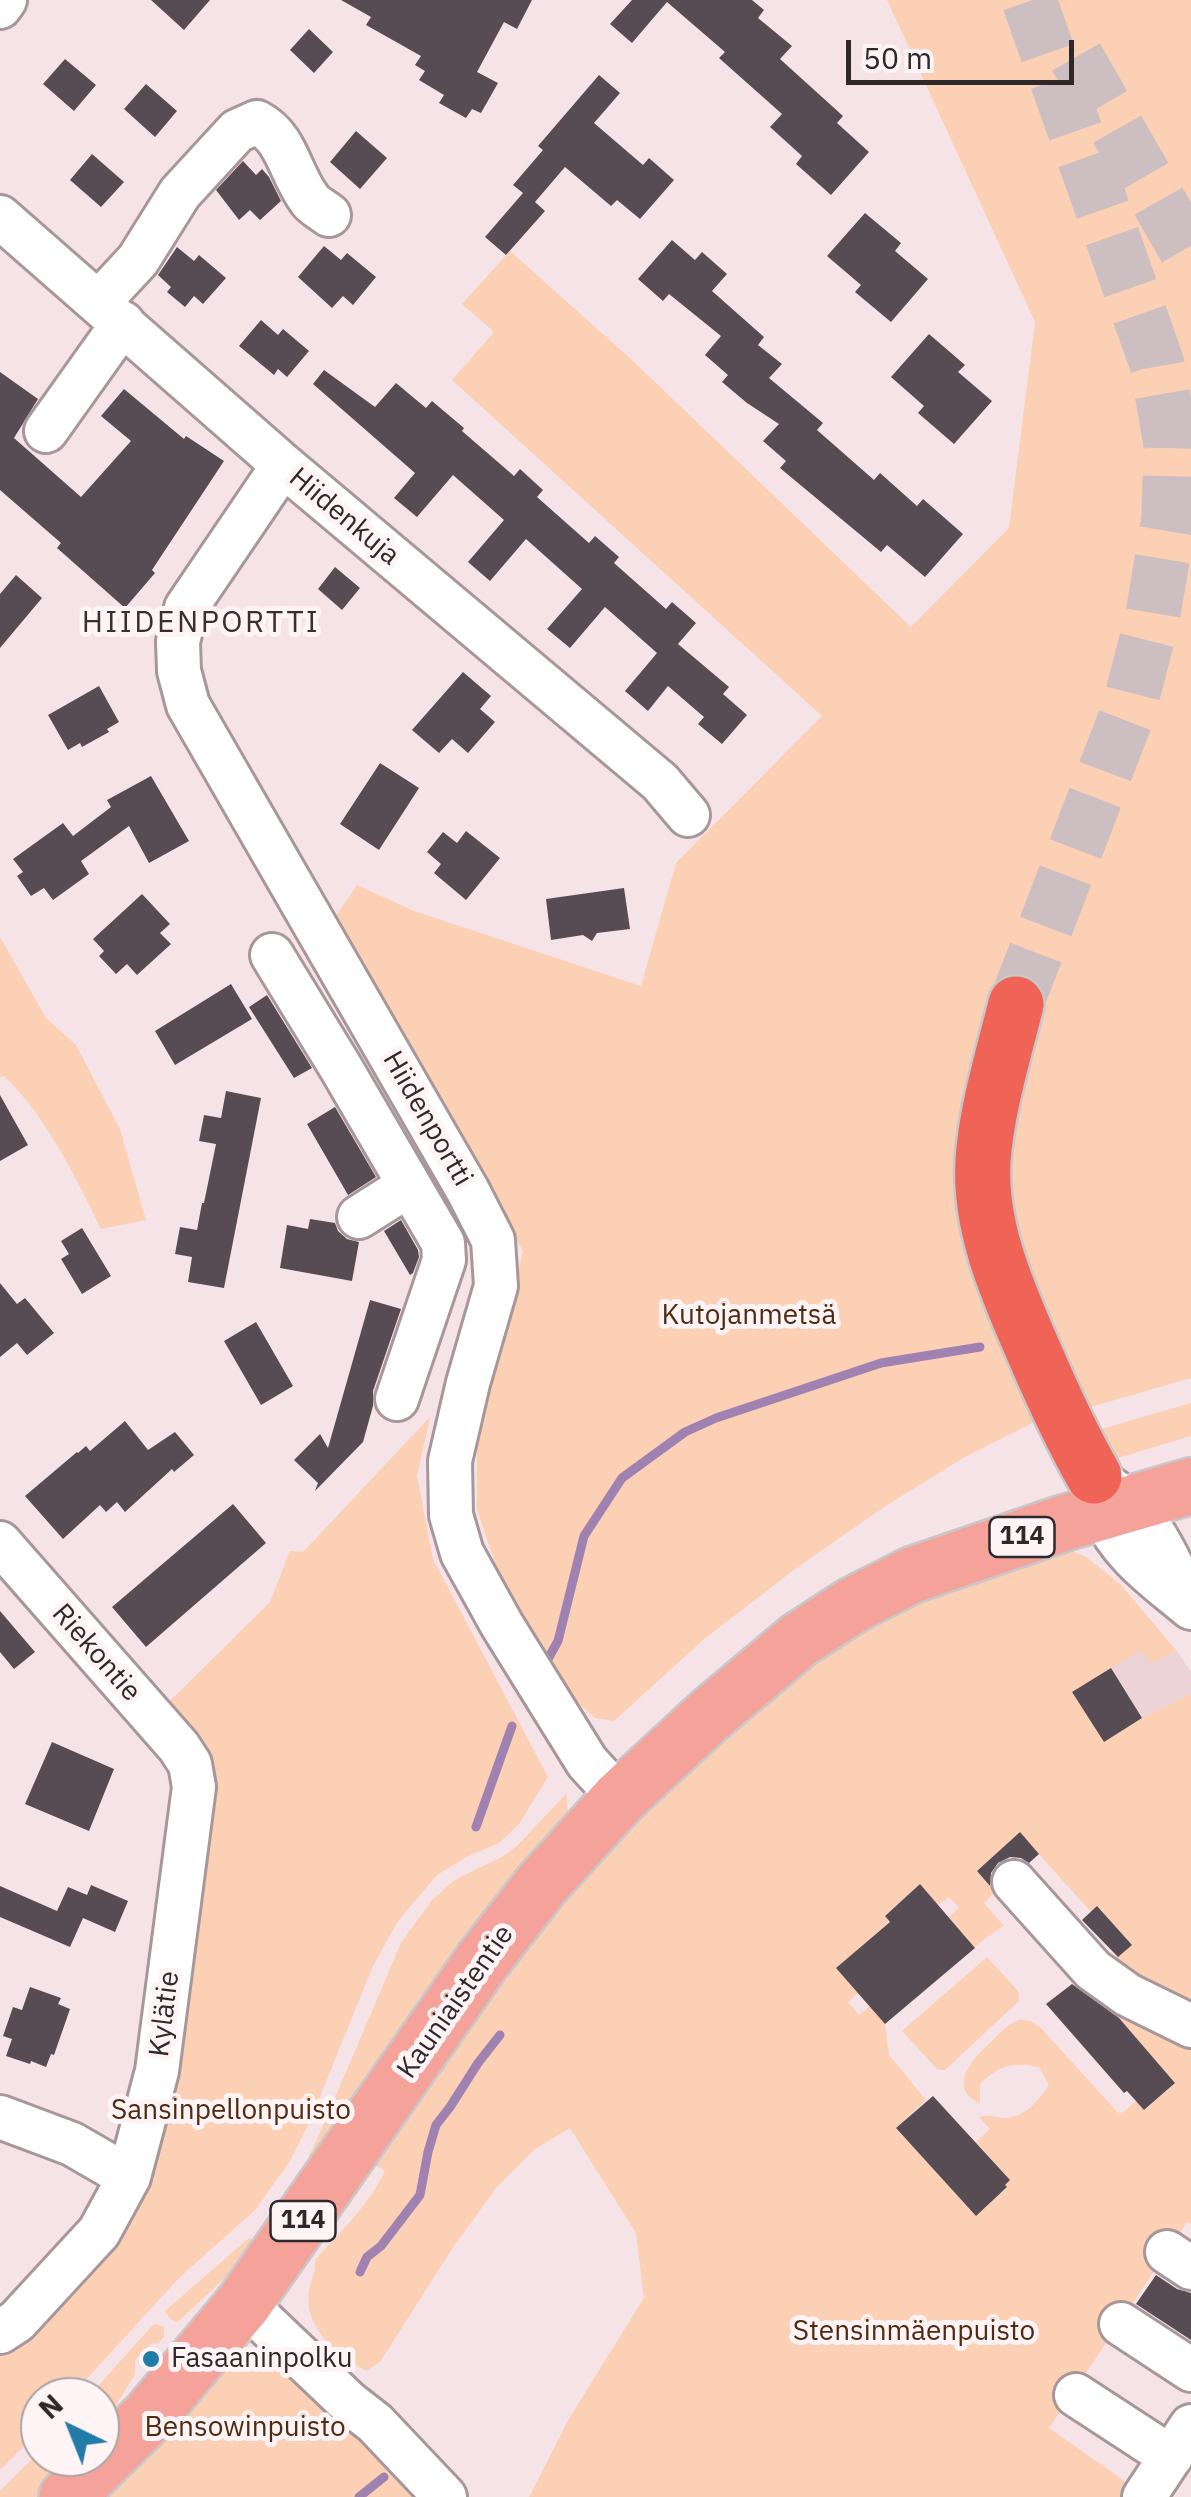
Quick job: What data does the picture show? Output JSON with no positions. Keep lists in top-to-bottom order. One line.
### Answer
{"streets":{"main road":["114","Kauniaistentie"],"street":["Hiidenkuja","Hiidenportti","Riekontie","Kylätie"]},"crossings":[["Hiidenkuja","Hiidenportti"],["Hiidenportti","Kauniaistentie"],["114","Kauniaistentie"],["Riekontie","Kylätie"]],"districts":["HIIDENPORTTI"],"parks":["Kutojanmetsä","Sansinpellonpuisto","Stensinmäenpuisto","Bensowinpuisto"],"places":["Fasaaninpolku"],"scale_bar":"50 m","north":"top left"}
